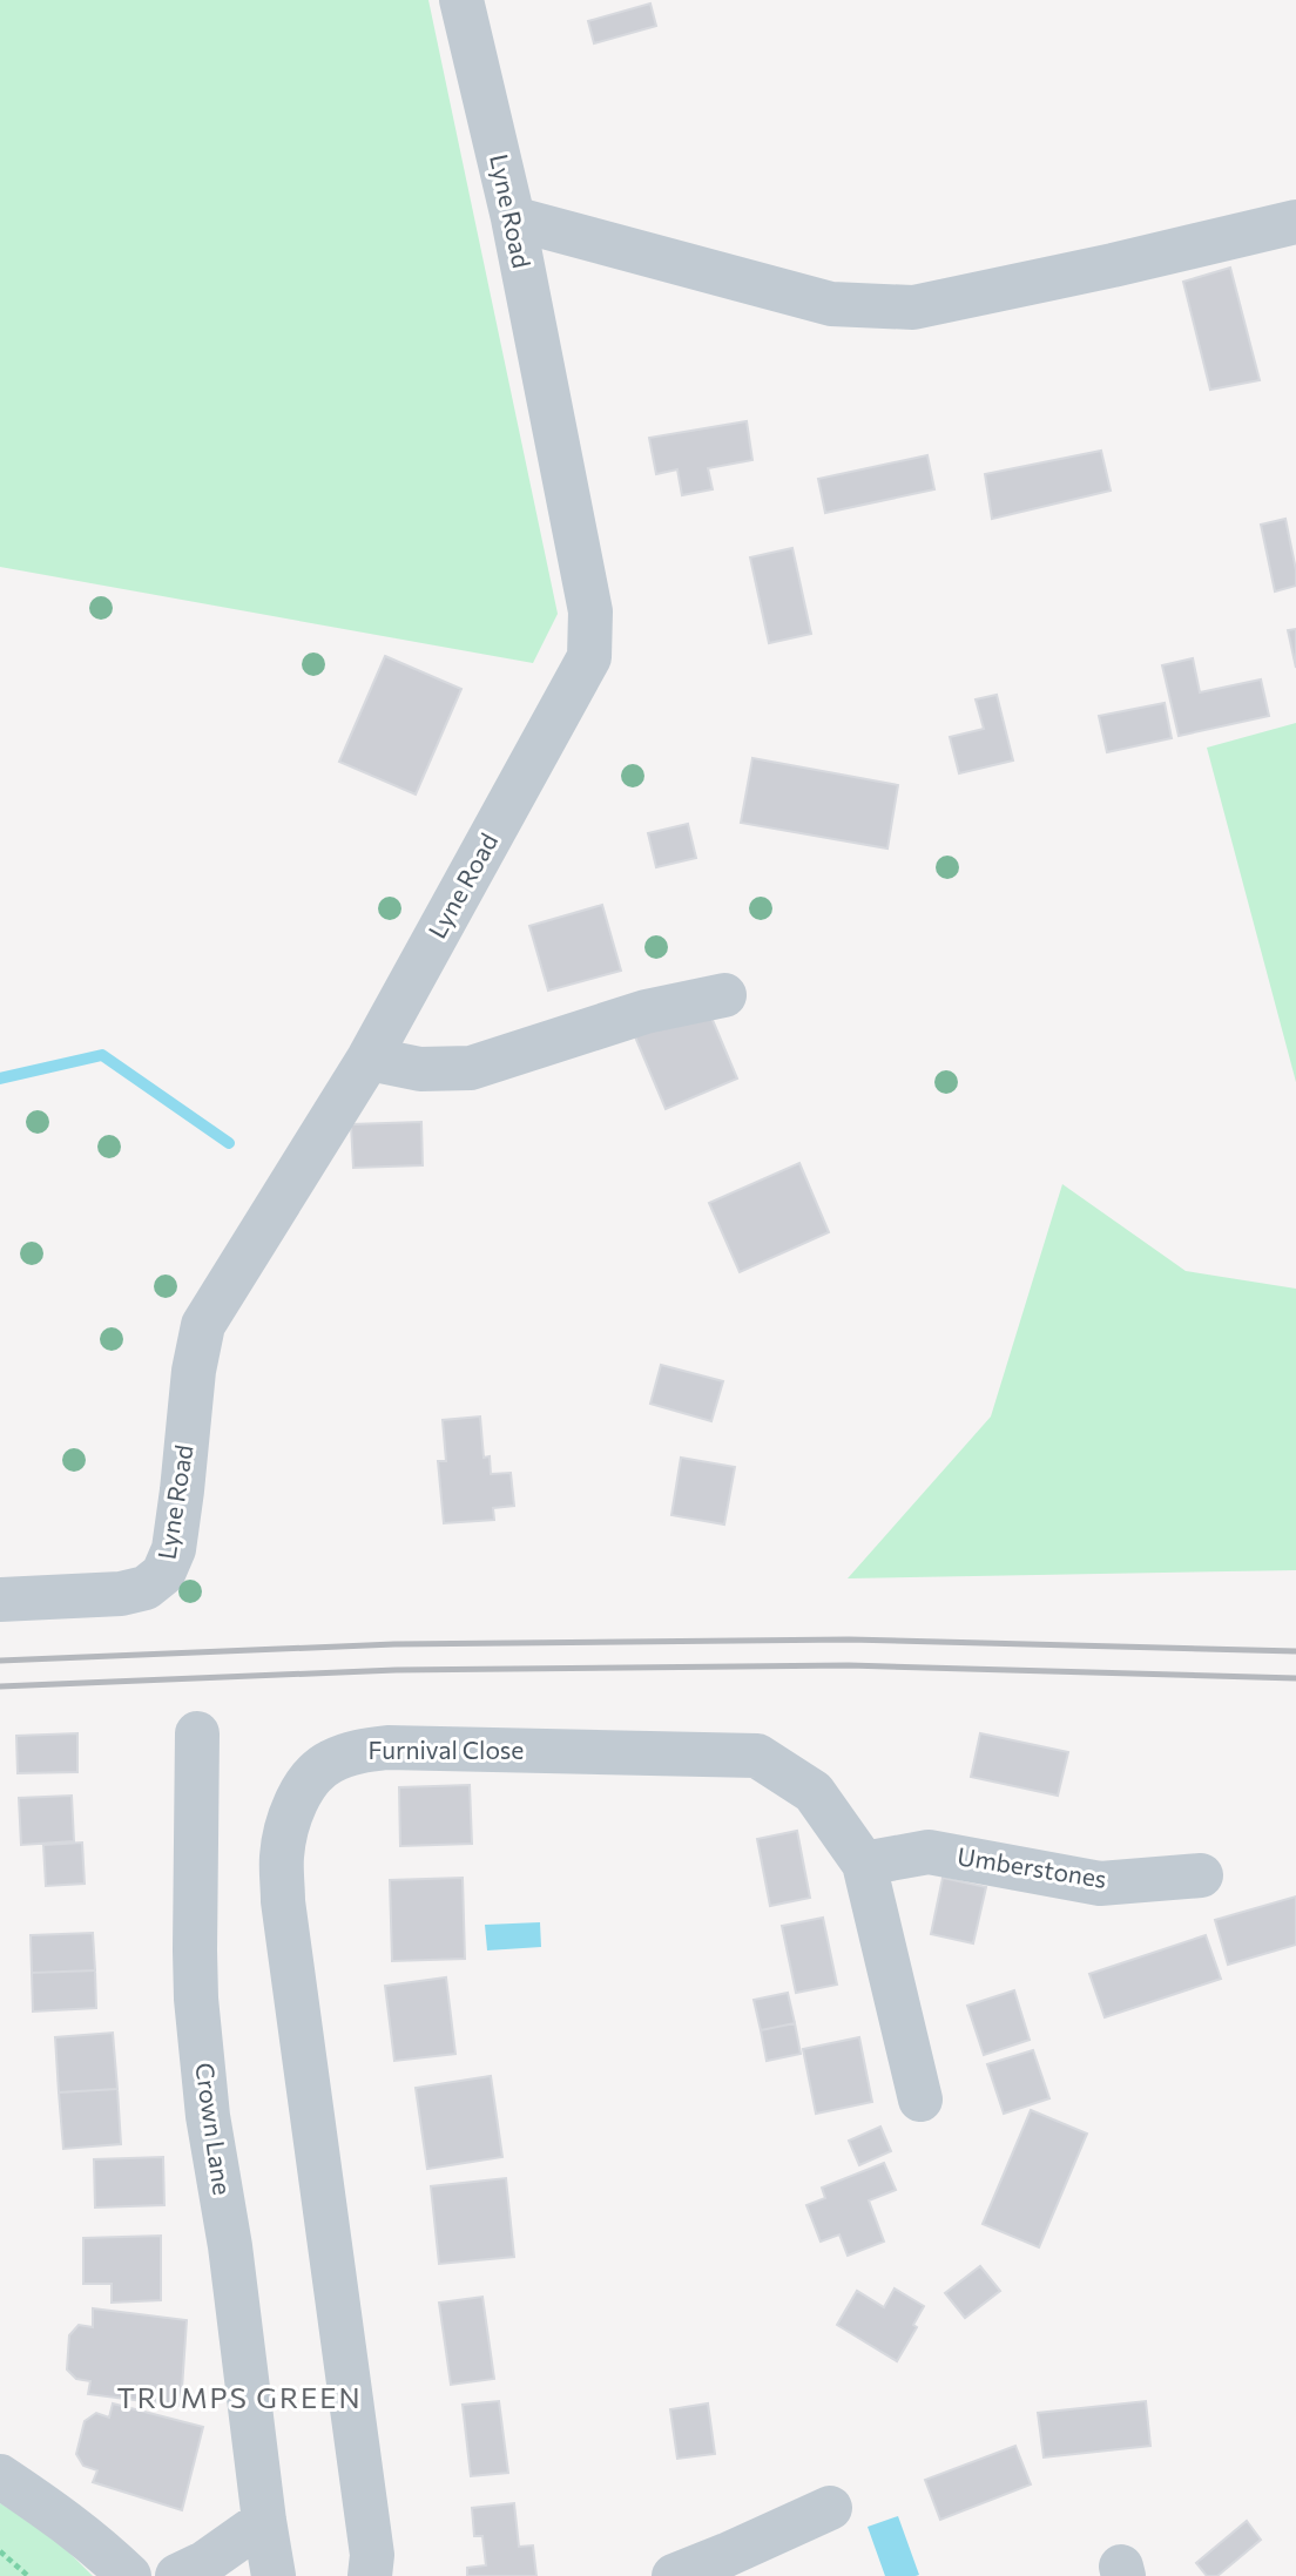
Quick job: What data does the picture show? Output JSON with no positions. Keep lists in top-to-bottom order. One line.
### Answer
{"streets":{"street":["Lyne Road","Furnival Close","Umberstones","Crown Lane"]},"crossings":[["Furnival Close","Umberstones"]],"districts":["TRUMPS GREEN"]}
